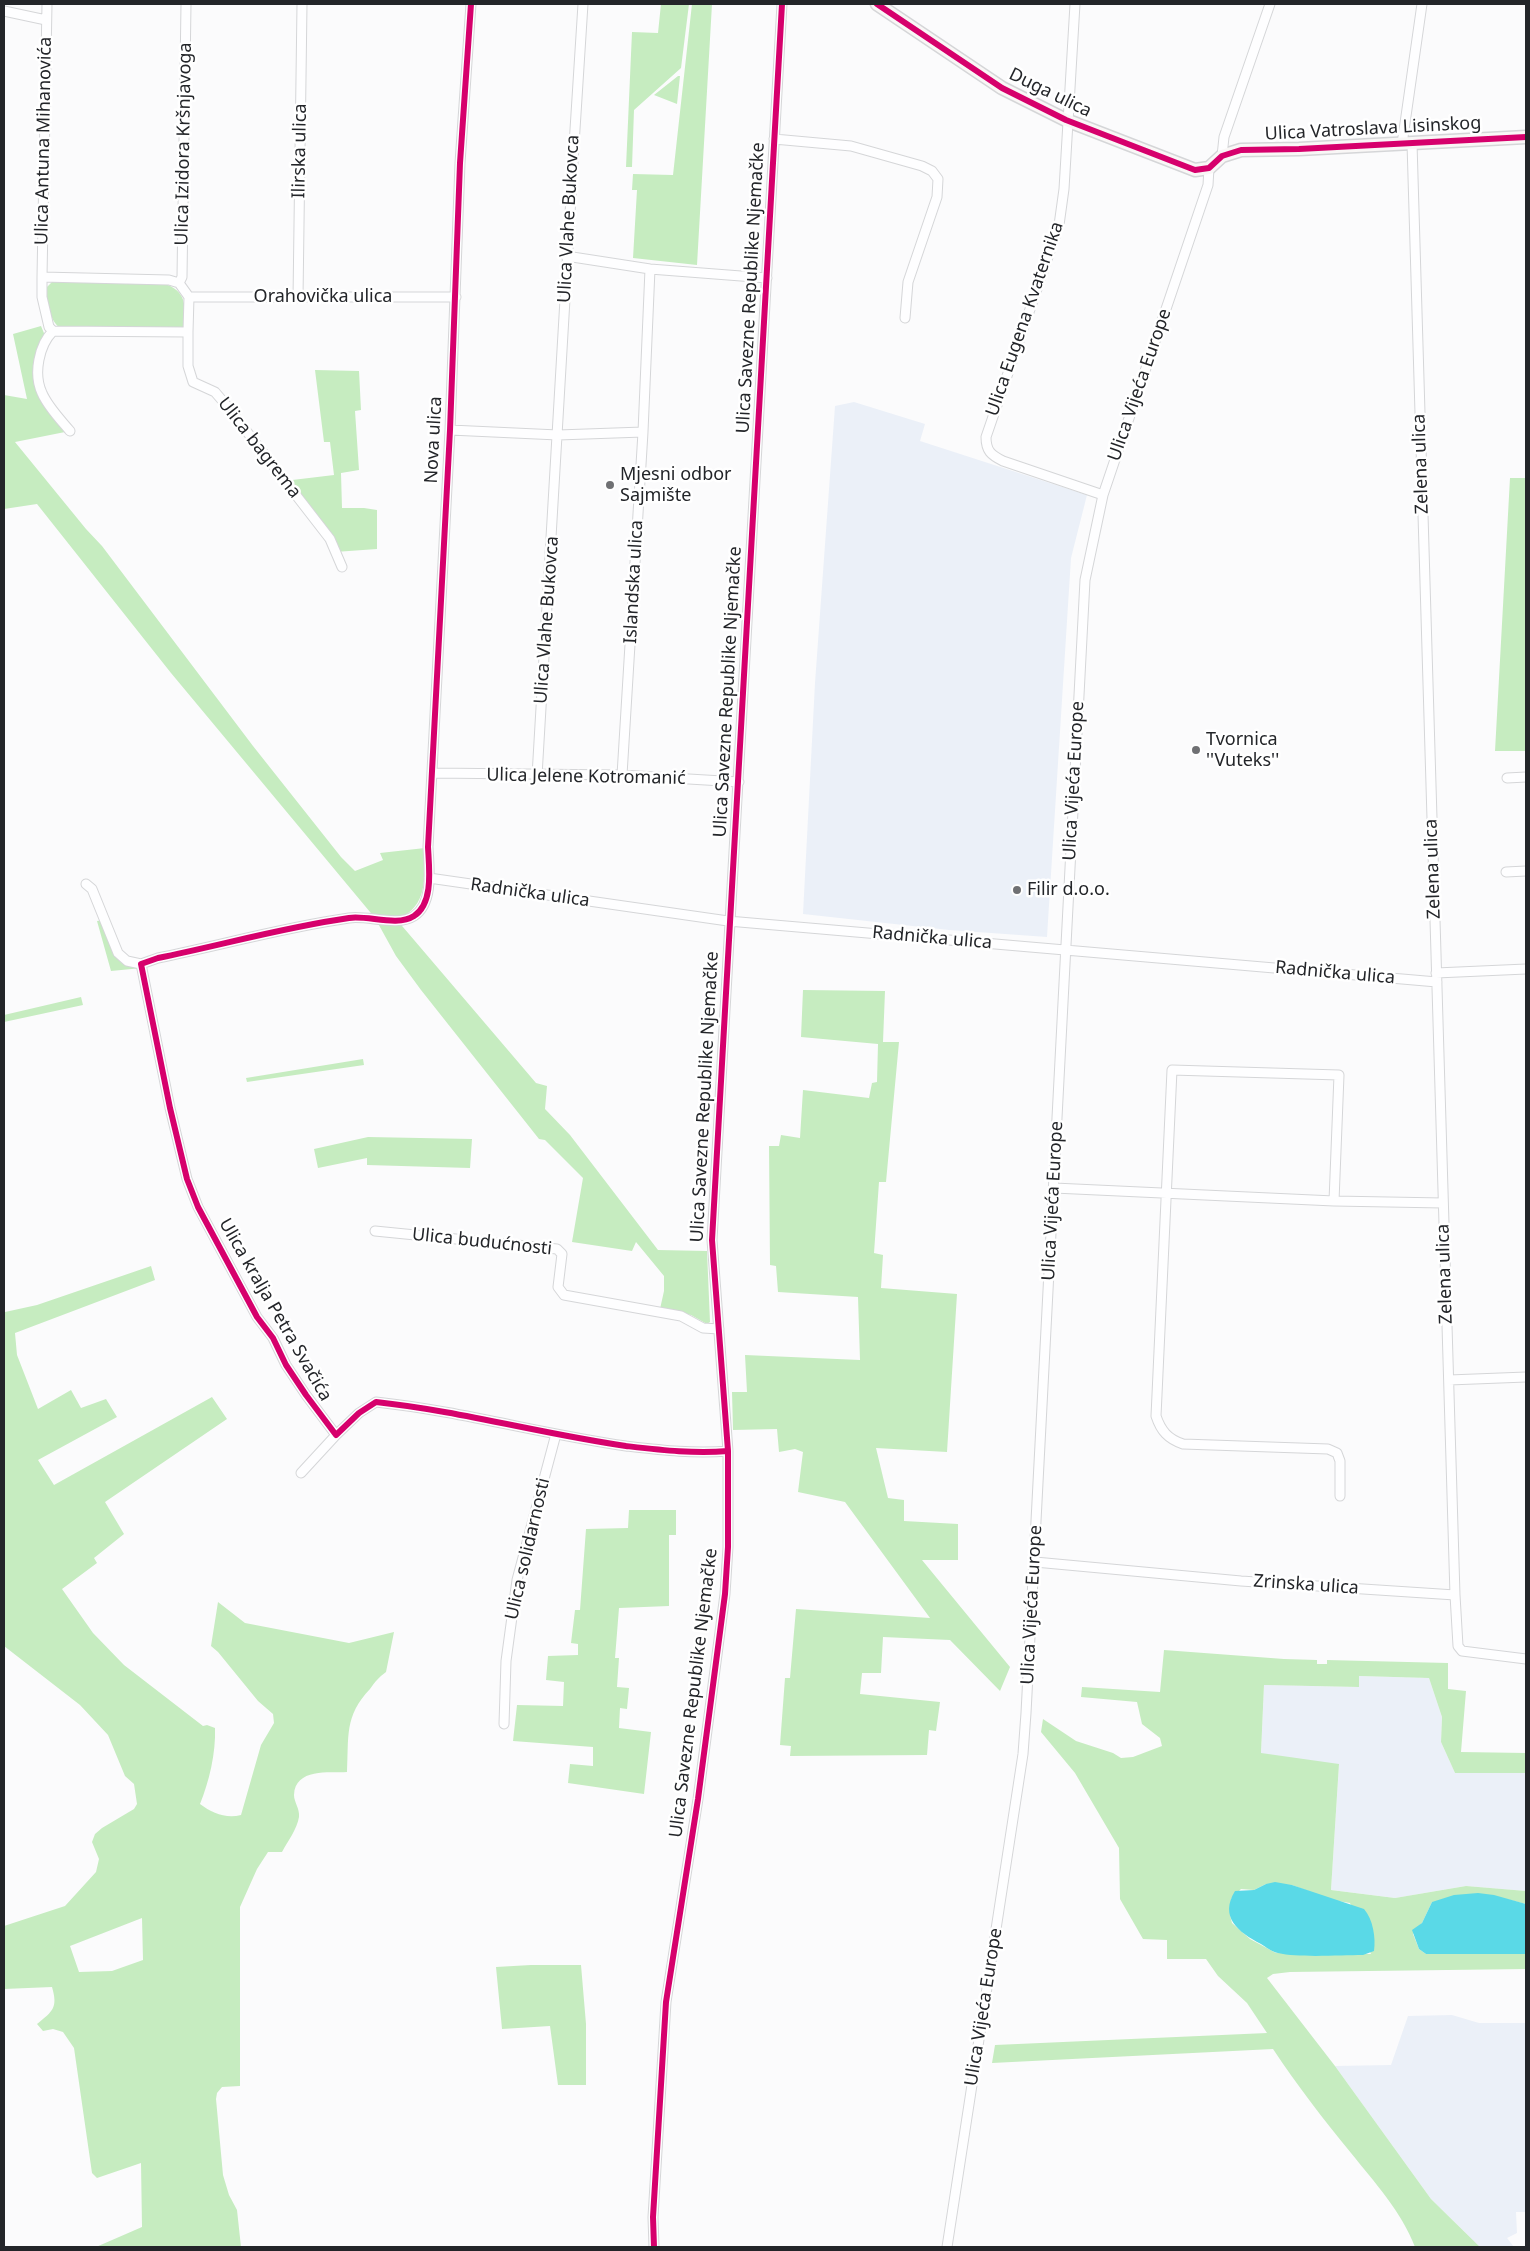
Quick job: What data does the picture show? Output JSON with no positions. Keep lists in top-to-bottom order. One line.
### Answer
{"streets":{"main road":["Duga ulica","Ulica Vatroslava Lisinskog"],"street":["Ulica Antuna Mihanovića","Ulica Izidora Kršnjavoga","Ilirska ulica","Ulica Vlahe Bukovca","Ulica Savezne Republike Njemačke","Orahovička ulica","Ulica Eugena Kvaternika","Ulica Vijeća Europe","Nova ulica","Ulica bagrema","Zelena ulica","Islandska ulica","Ulica Jelene Kotromanić","Radnička ulica","Ulica budućnosti","Ulica kralja Petra Svačića","Ulica solidarnosti","Zrinska ulica"]},"crossings":[["Duga ulica","Ulica Eugena Kvaternika"],["Duga ulica","Ulica Vijeća Europe"],["Ulica Vatroslava Lisinskog","Zelena ulica"],["Ilirska ulica","Orahovička ulica"],["Ulica Vlahe Bukovca","Ulica Savezne Republike Njemačke"],["Ulica Vlahe Bukovca","Ulica Jelene Kotromanić"],["Ulica Savezne Republike Njemačke","Islandska ulica"],["Ulica Savezne Republike Njemačke","Ulica Jelene Kotromanić"],["Ulica Savezne Republike Njemačke","Radnička ulica"],["Ulica Savezne Republike Njemačke","Ulica budućnosti"],["Orahovička ulica","Nova ulica"],["Ulica Eugena Kvaternika","Ulica Vijeća Europe"],["Ulica Vijeća Europe","Radnička ulica"],["Ulica Vijeća Europe","Zrinska ulica"],["Nova ulica","Ulica Jelene Kotromanić"],["Nova ulica","Radnička ulica"],["Nova ulica","Ulica kralja Petra Svačića"],["Zelena ulica","Radnička ulica"],["Zelena ulica","Zrinska ulica"],["Islandska ulica","Ulica Jelene Kotromanić"]],"places":["Mjesni odbor Sajmište","Tvornica ''Vuteks''","Filir d.o.o."]}
